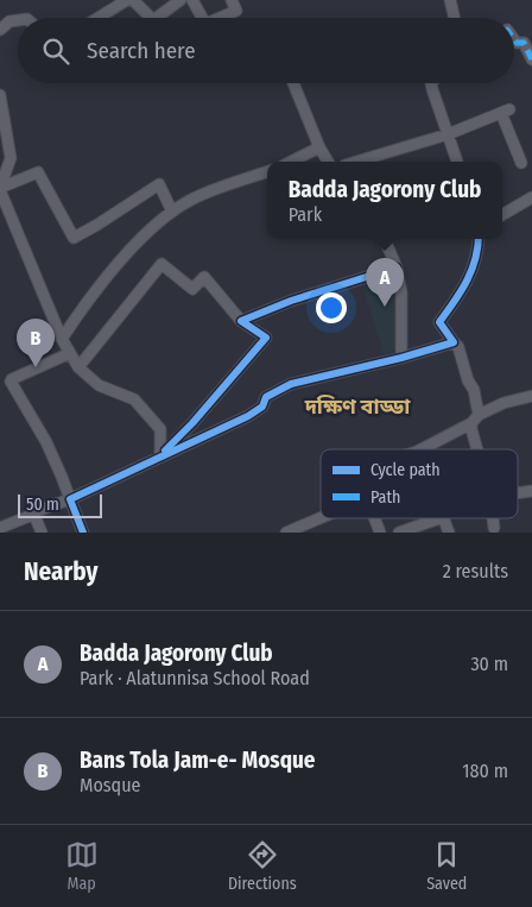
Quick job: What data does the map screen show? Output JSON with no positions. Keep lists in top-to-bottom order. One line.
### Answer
{"districts":["দক্ষিণ বাড্ডা"],"legend":["Cycle path","Path"],"scale_bar":"50 m","page":{"search":"Search here","popup":["Badda Jagorony Club","Park"],"pins":["A","B"],"scale":"50 m","heading":["Nearby","2 results"],"list":[{"mark":"A","name":"Badda Jagorony Club","note":"Park · Alatunnisa School Road","value":"30 m"},{"mark":"B","name":"Bans Tola Jam-e- Mosque","note":"Mosque","value":"180 m"}],"nav":["Map","Directions","Saved"]}}
